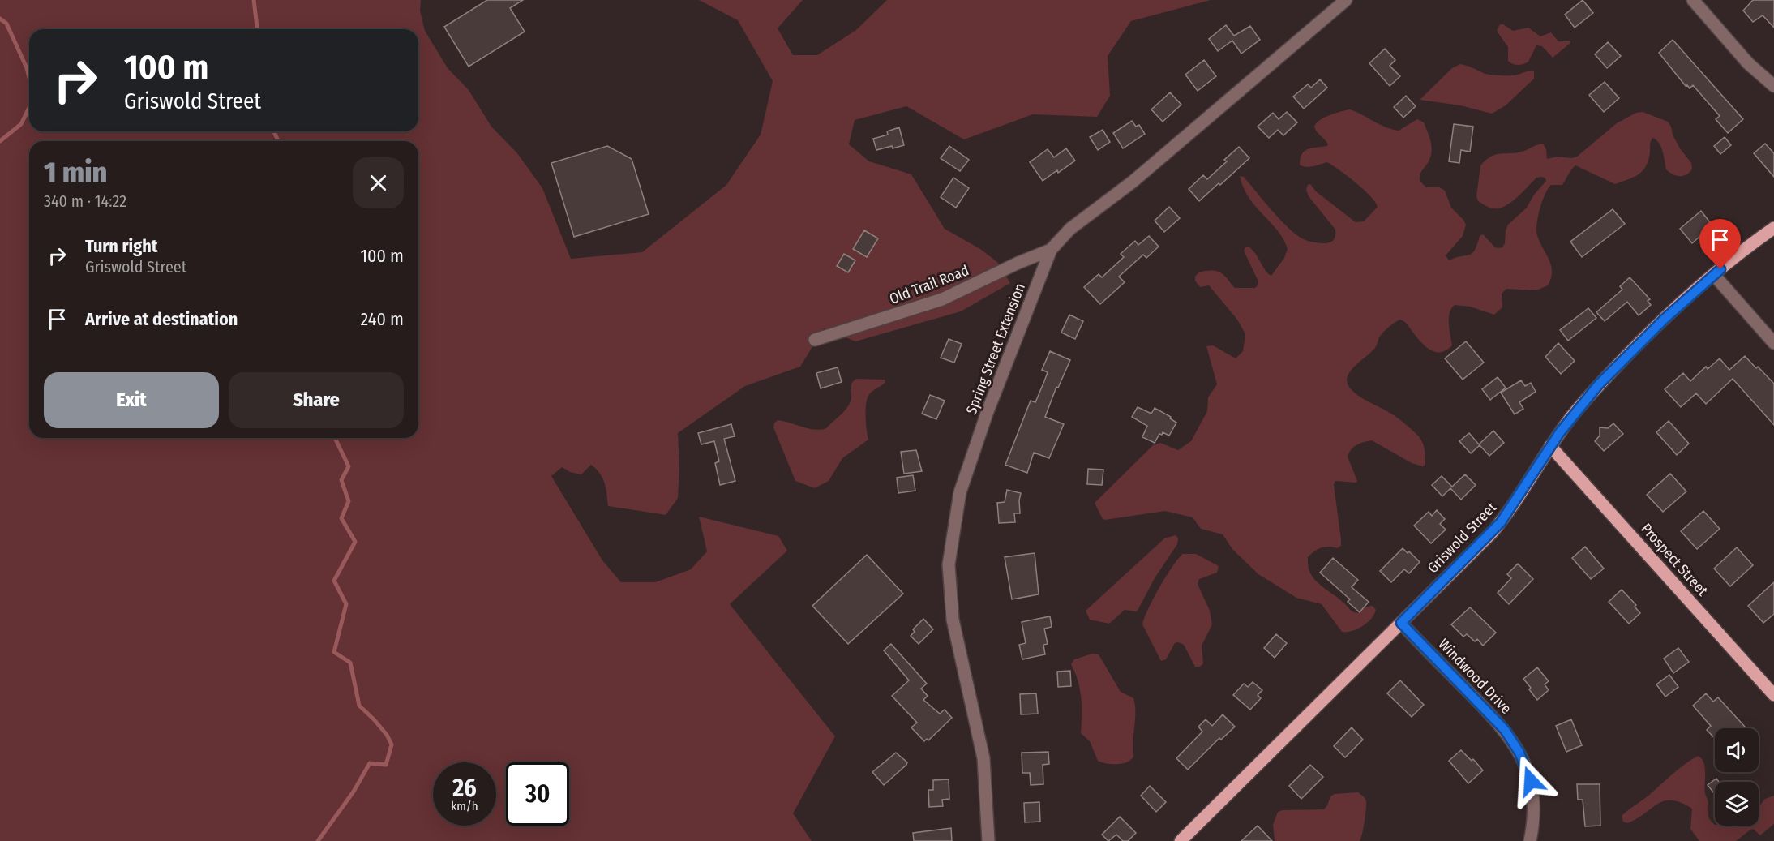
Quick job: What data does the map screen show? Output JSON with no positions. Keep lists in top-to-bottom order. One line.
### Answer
{"streets":{"main road":["Griswold Street","Prospect Street"],"street":["Old Trail Road","Spring Street Extension","Windwood Drive"]},"crossings":[["Old Trail Road","Spring Street Extension"],["Griswold Street","Prospect Street"],["Griswold Street","Windwood Drive"]],"page":{"turn":["100 m","Griswold Street"],"heading":["1 min","340 m · 14:22"],"list":[{"name":"Turn right","note":"Griswold Street","value":"100 m"},{"name":"Arrive at destination","value":"240 m"}],"buttons":["Exit","Share"],"speed":"26 km/h","limit":"30"}}
